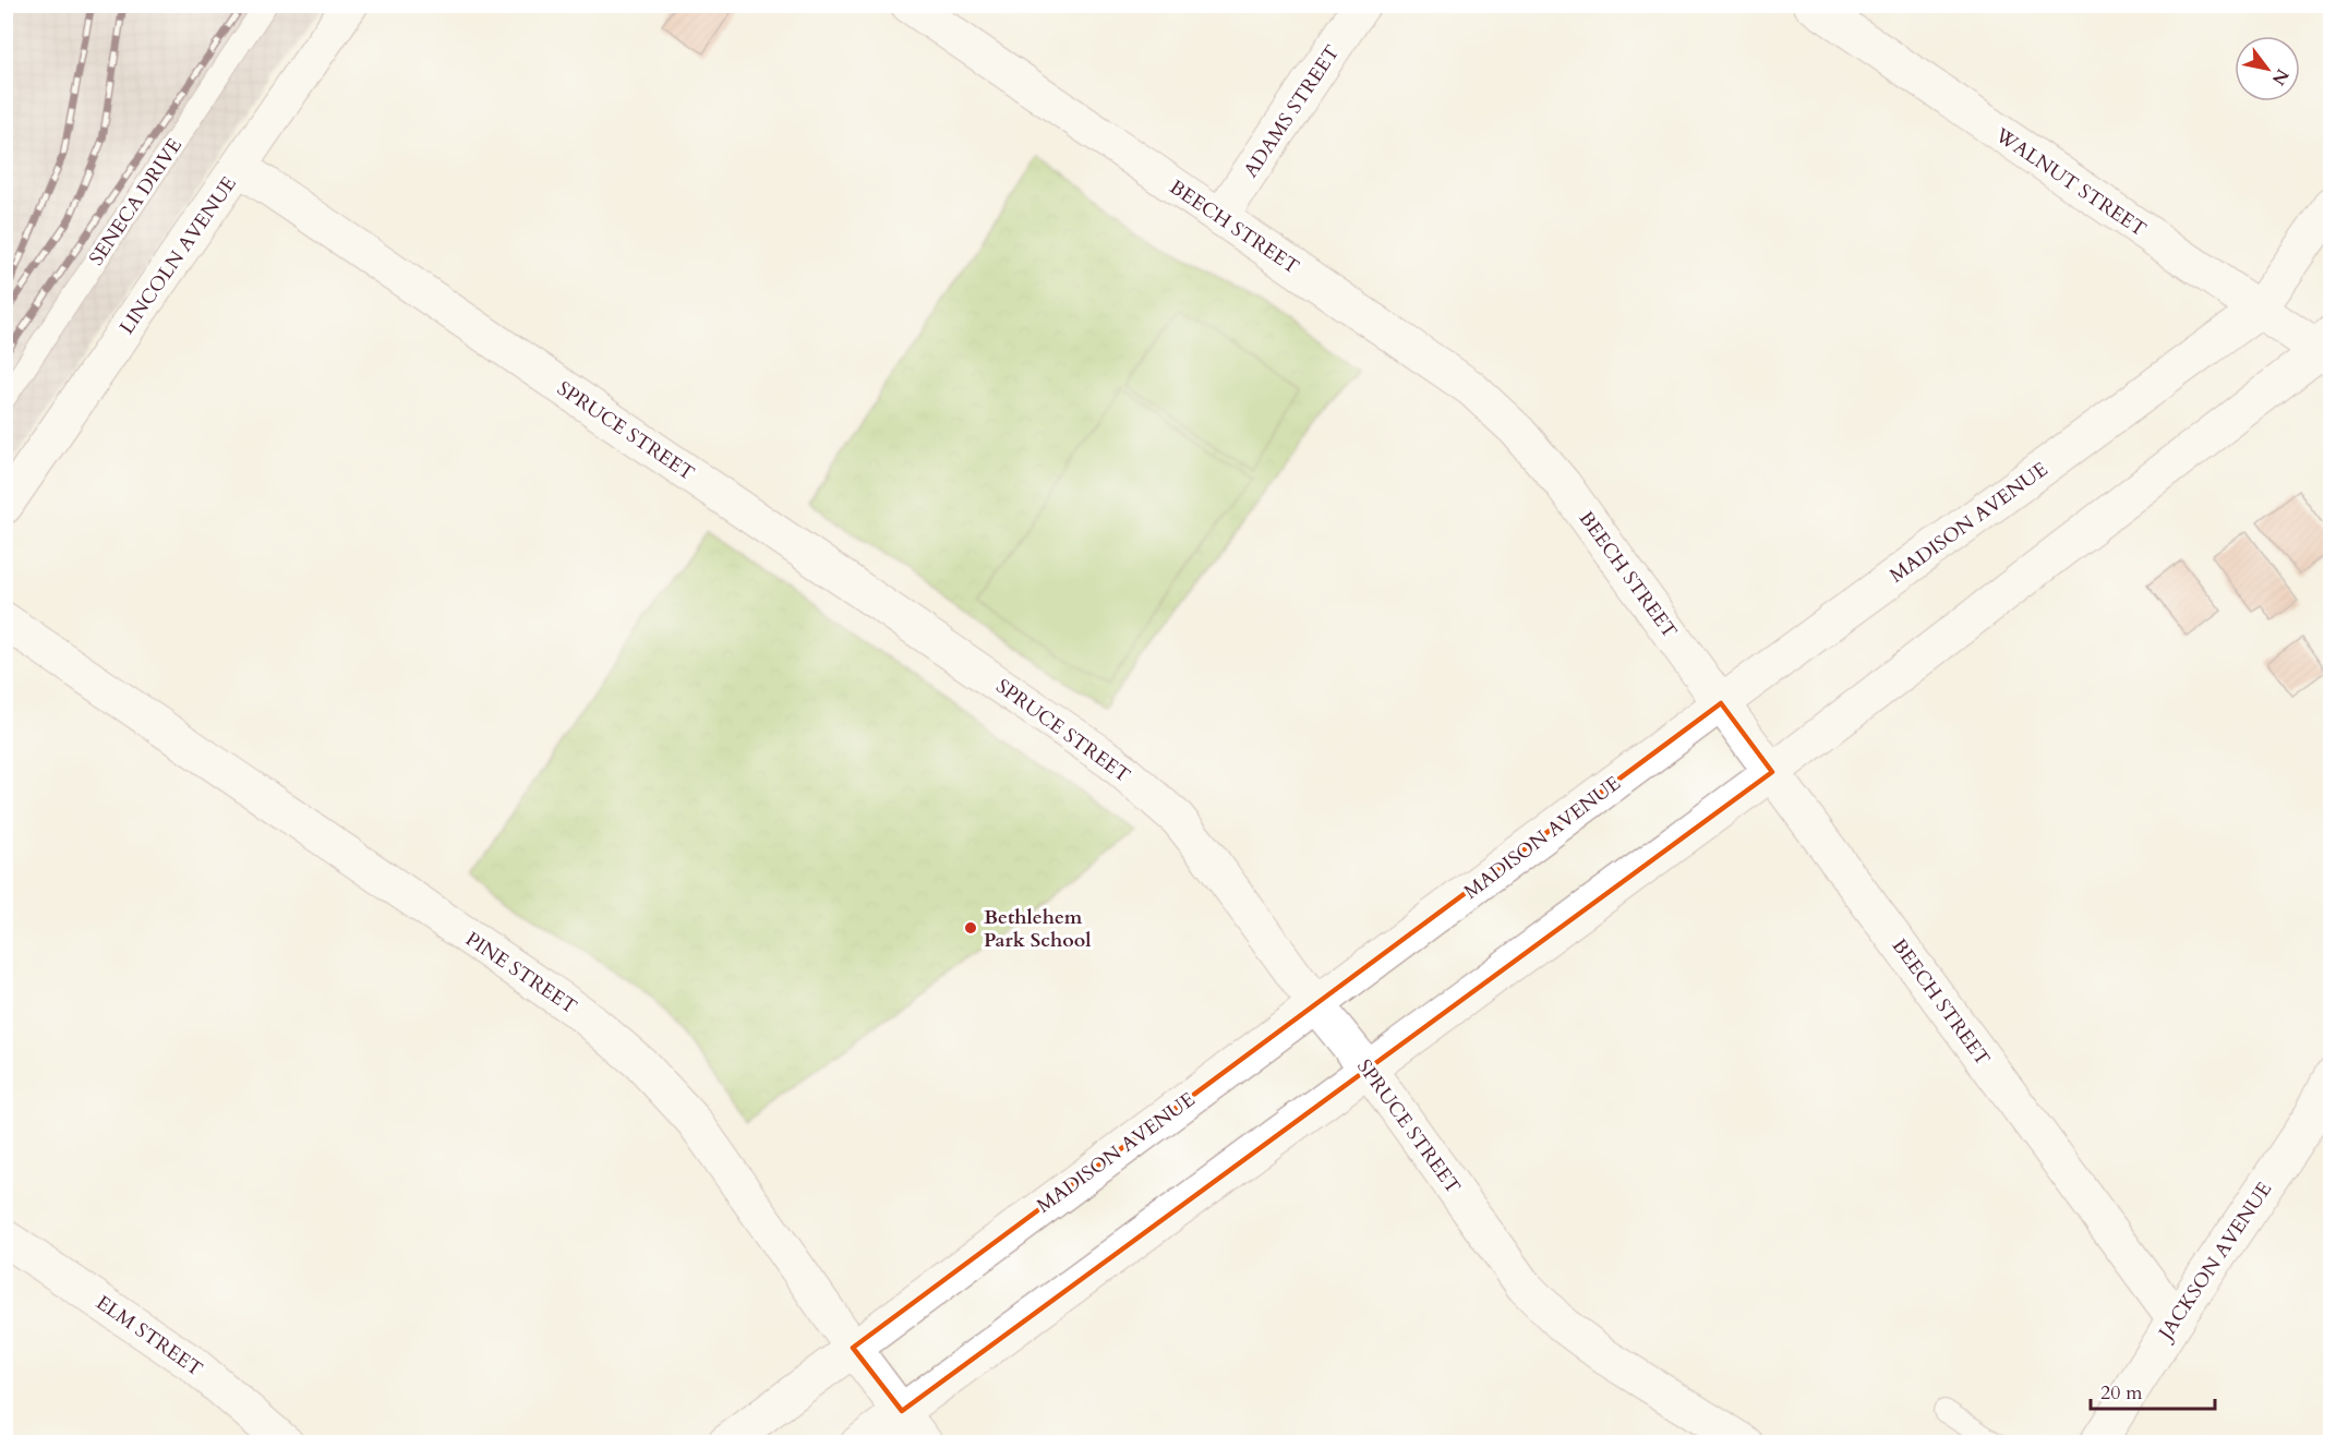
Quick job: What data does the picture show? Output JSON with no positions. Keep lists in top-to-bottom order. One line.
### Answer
{"streets":{"street":["ADAMS STREET","WALNUT STREET","BEECH STREET","LINCOLN AVENUE","SPRUCE STREET","MADISON AVENUE","PINE STREET","JACKSON AVENUE","ELM STREET"],"lane":["SENECA DRIVE"]},"crossings":[["ADAMS STREET","BEECH STREET"],["WALNUT STREET","MADISON AVENUE"],["BEECH STREET","MADISON AVENUE"],["BEECH STREET","JACKSON AVENUE"],["LINCOLN AVENUE","SPRUCE STREET"],["SPRUCE STREET","MADISON AVENUE"],["MADISON AVENUE","PINE STREET"]],"places":["Bethlehem Park School"],"scale_bar":"20 m","north":"bottom right"}
